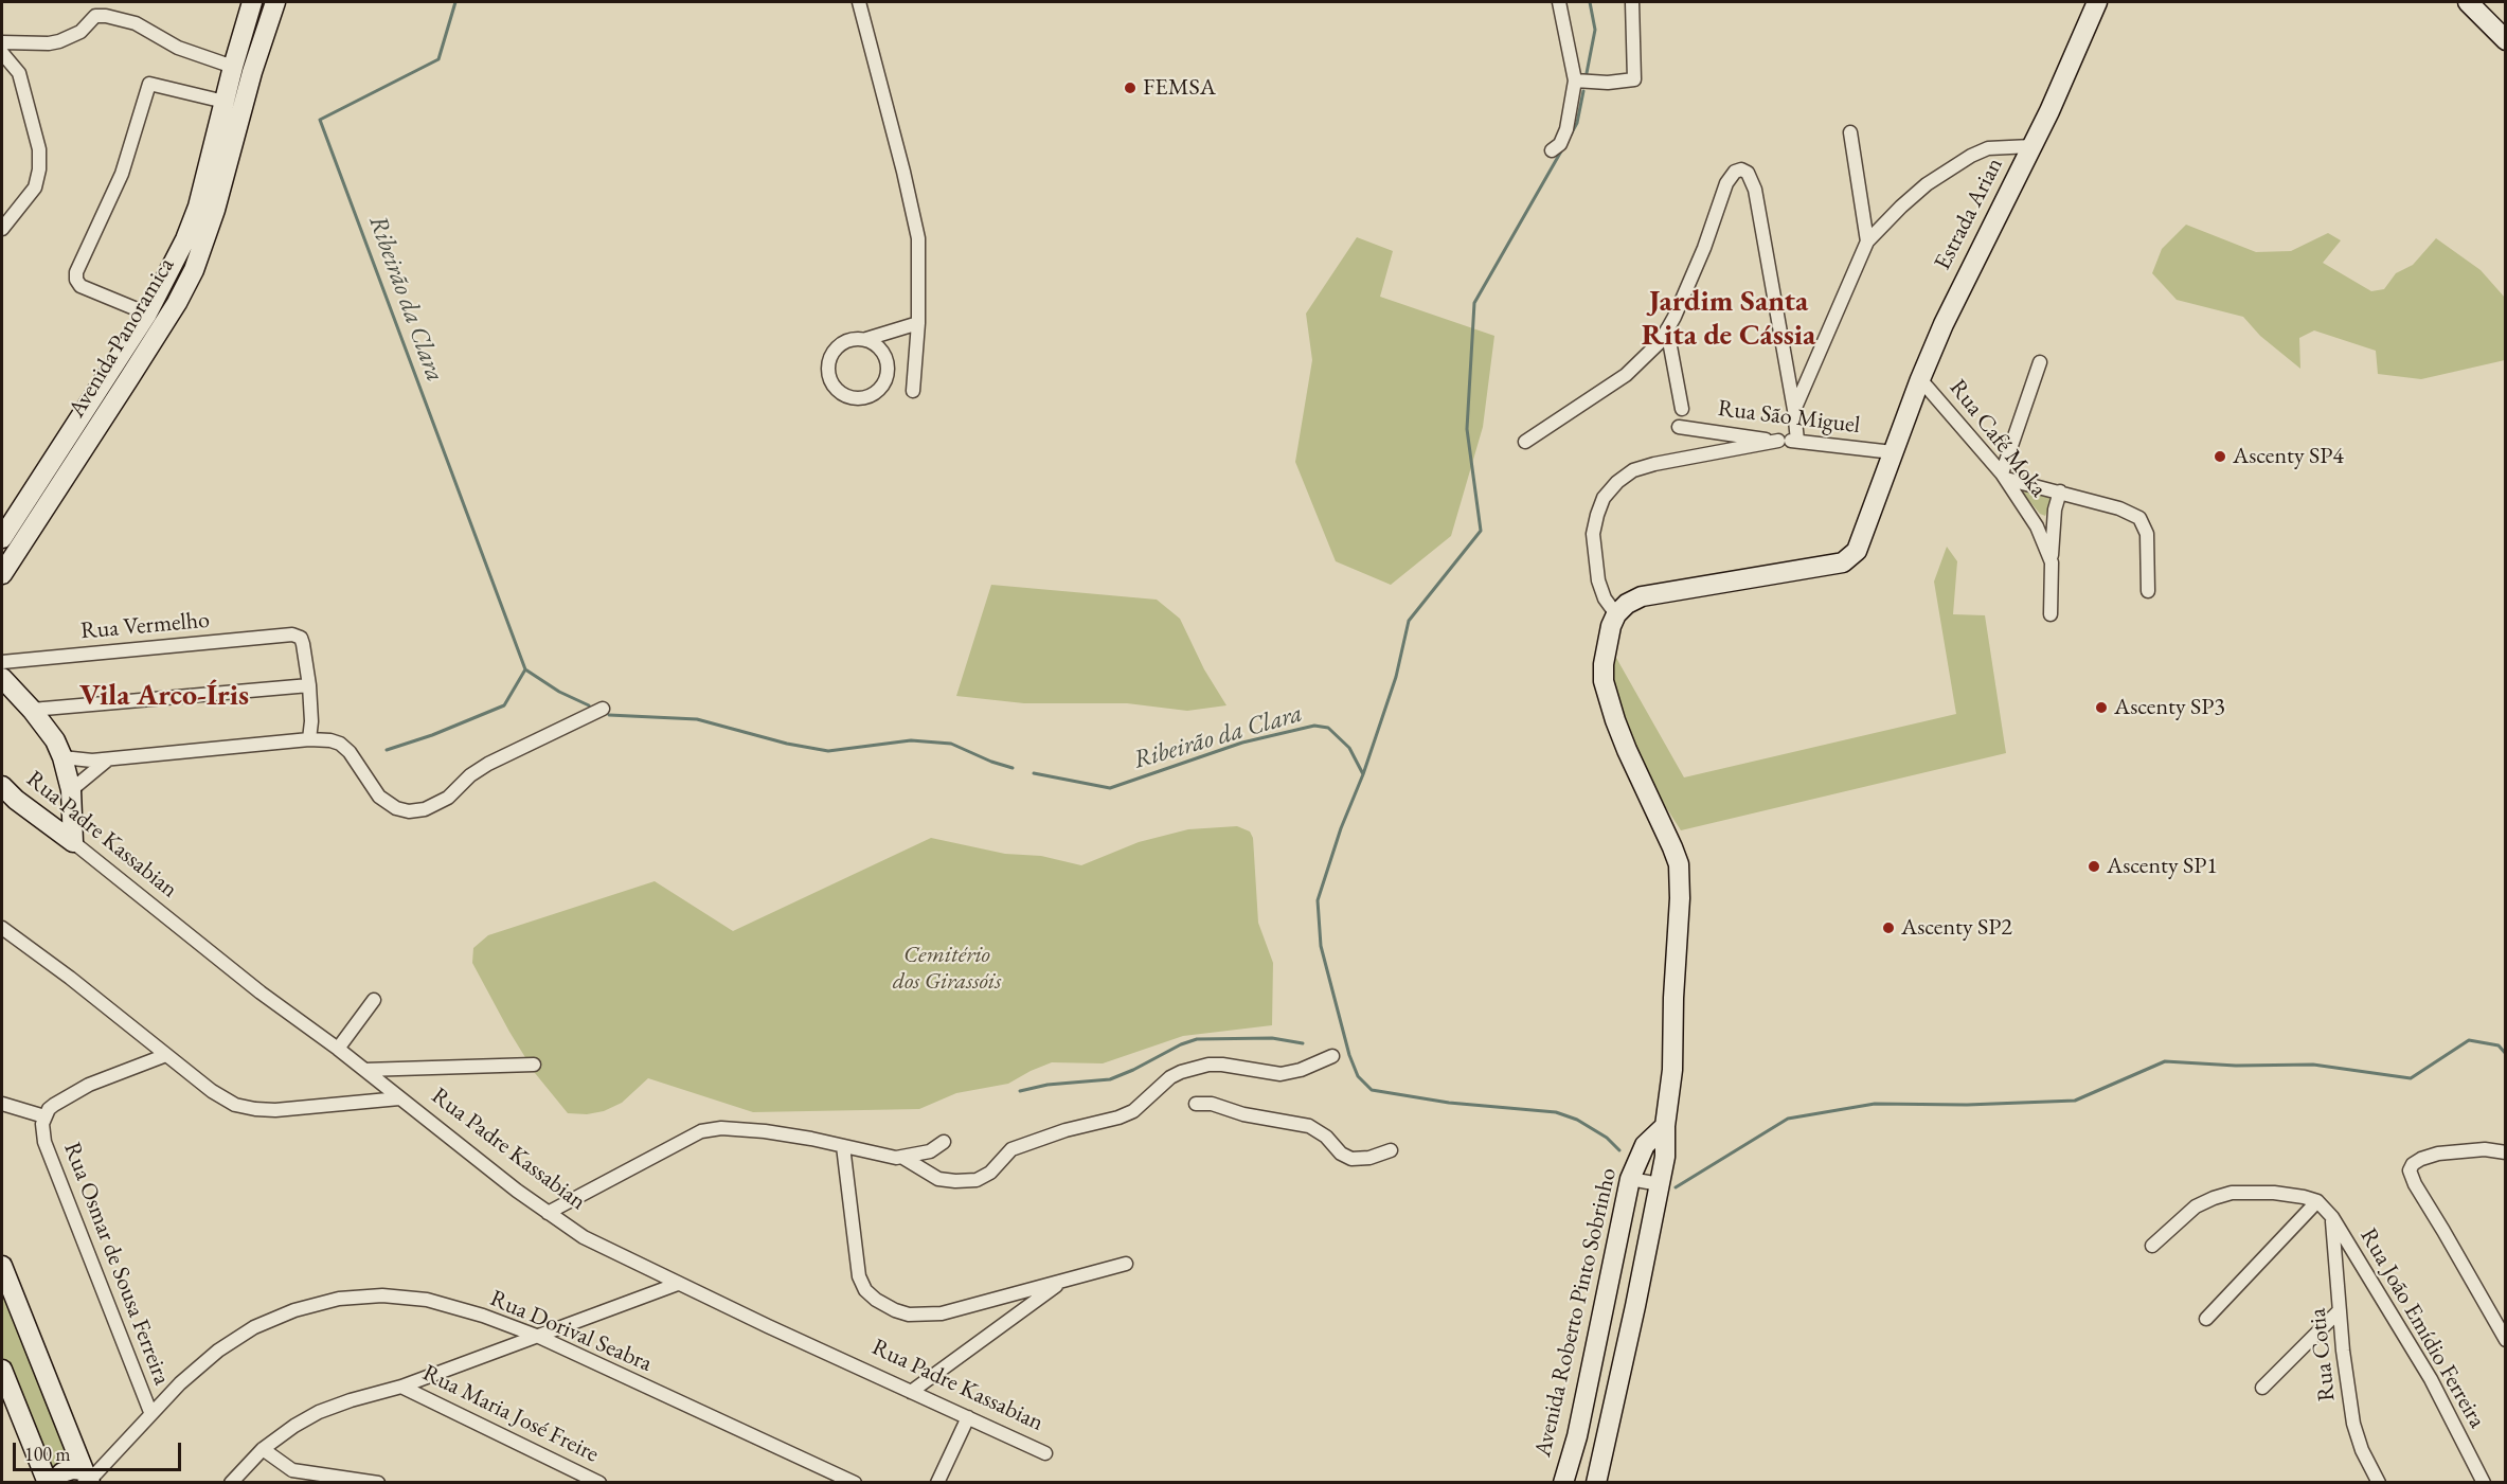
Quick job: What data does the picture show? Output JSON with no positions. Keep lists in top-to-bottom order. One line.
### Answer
{"streets":{"street":["Estrada Arian","Avenida Panoramica","Rua São Miguel","Rua Café Moka","Rua Vermelho","Rua Padre Kassabian","Rua Osmar de Sousa Ferreira","Avenida Roberto Pinto Sobrinho","Rua João Emídio Ferreira","Rua Dorival Seabra","Rua Cotia","Rua Maria José Freire"]},"crossings":[["Estrada Arian","Rua São Miguel"],["Estrada Arian","Rua Café Moka"],["Rua Osmar de Sousa Ferreira","Rua Dorival Seabra"],["Rua João Emídio Ferreira","Rua Cotia"]],"districts":["Jardim Santa Rita de Cássia","Vila Arco-Íris"],"water":["Ribeirão da Clara"],"parks":["Cemitério dos Girassóis"],"places":["FEMSA","Ascenty SP4","Ascenty SP3","Ascenty SP1","Ascenty SP2"],"scale_bar":"100 m"}
